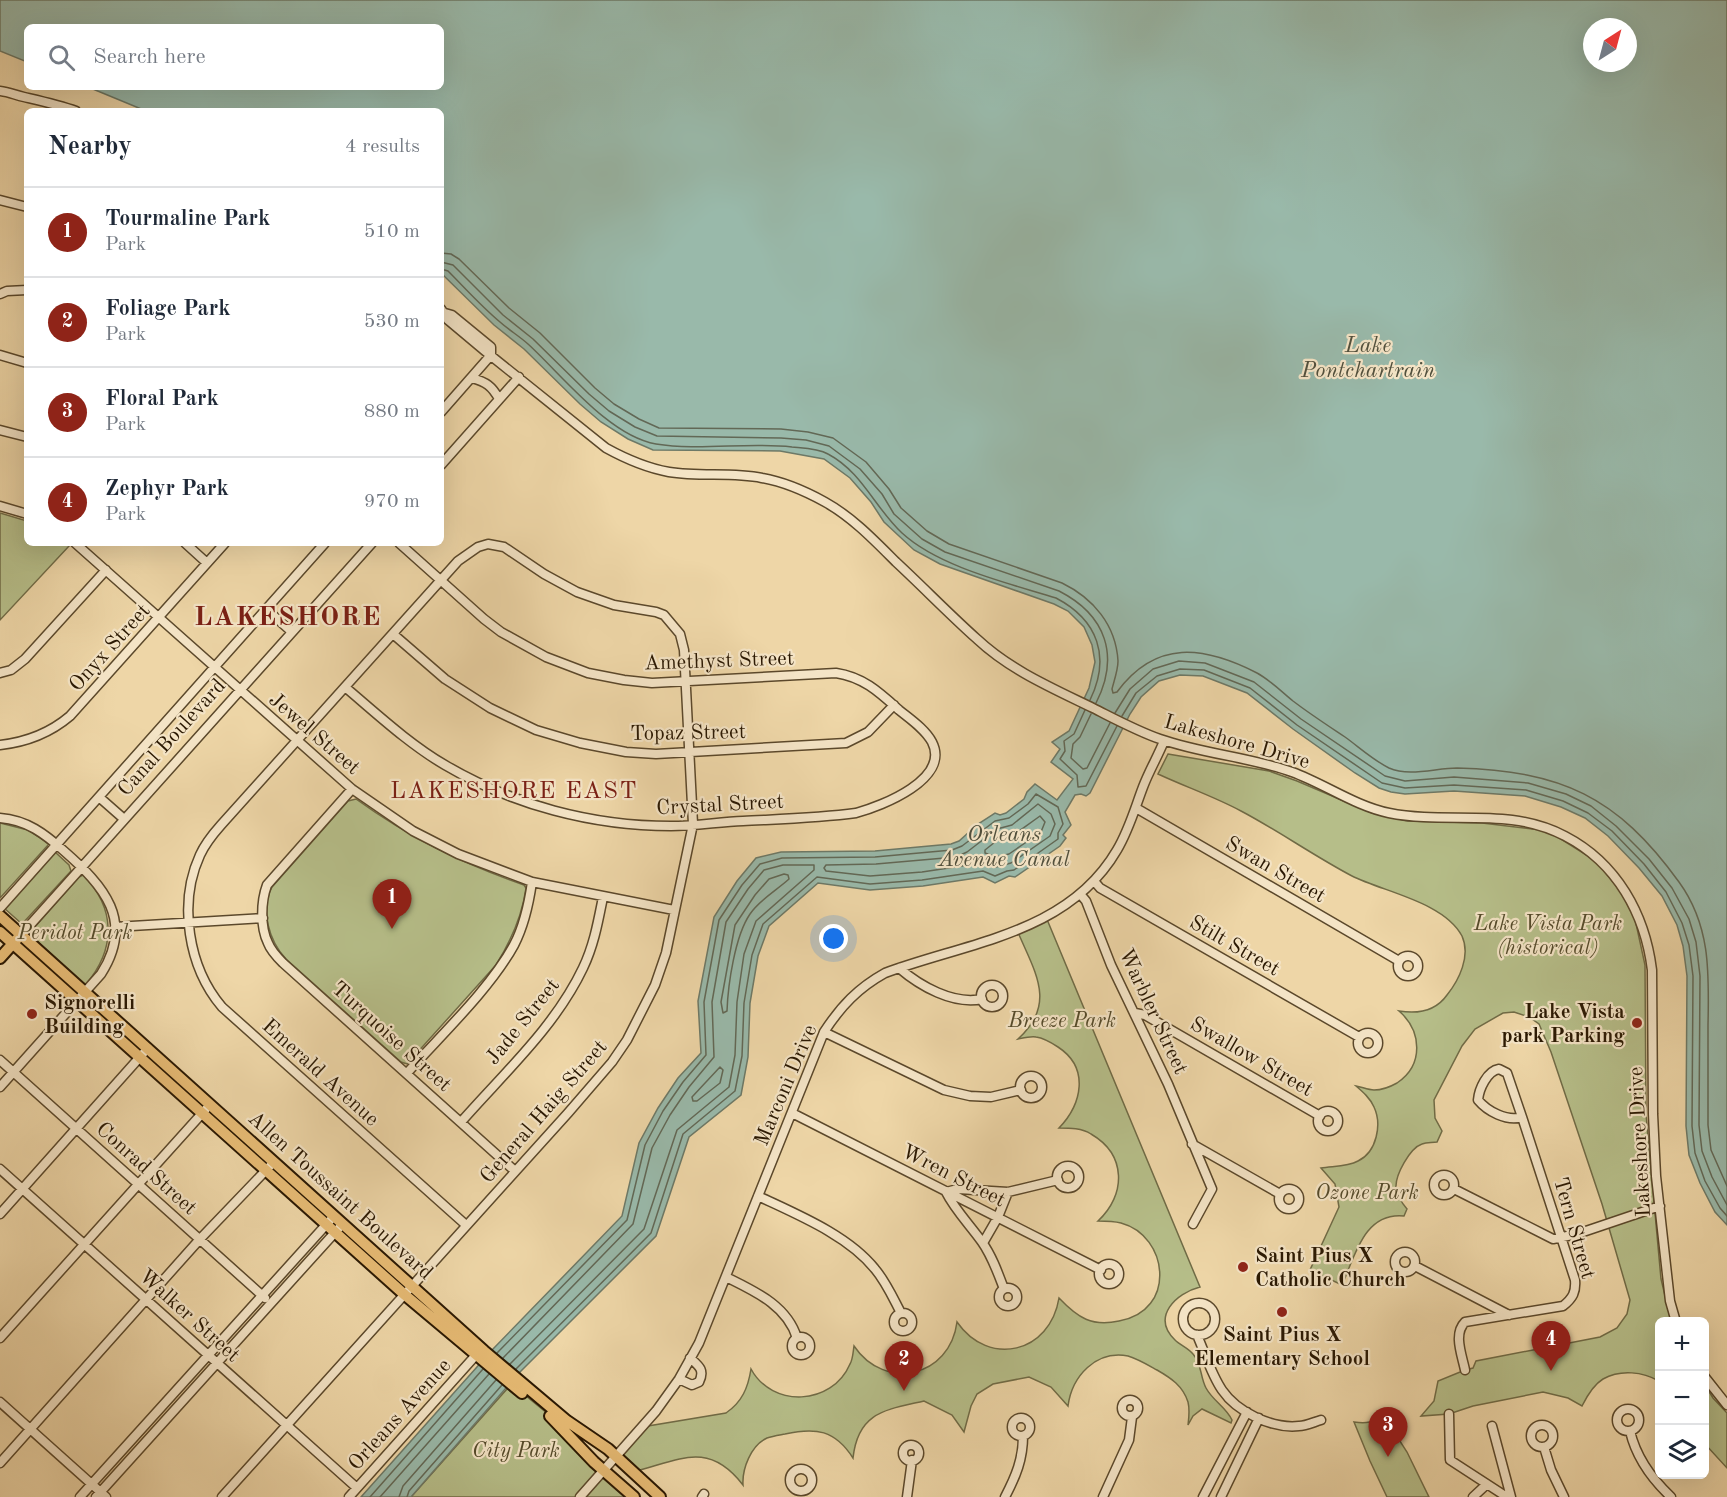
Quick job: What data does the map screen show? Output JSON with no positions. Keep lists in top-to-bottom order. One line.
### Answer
{"streets":{"main road":["Canal Boulevard","Allen Toussaint Boulevard"],"street":["Onyx Street","Amethyst Street","Topaz Street","Jewel Street","Lakeshore Drive","Crystal Street","Swan Street","Stilt Street","Warbler Street","Jade Street","Turquoise Street","Swallow Street","Emerald Avenue","Marconi Drive","General Haig Street","Conrad Street","Wren Street","Tern Street","Walker Street","Orleans Avenue"]},"crossings":[["Onyx Street","Jewel Street"],["Amethyst Street","Topaz Street"],["Amethyst Street","Crystal Street"],["Amethyst Street","Emerald Avenue"],["Amethyst Street","General Haig Street"],["Topaz Street","Crystal Street"],["Topaz Street","Emerald Avenue"],["Topaz Street","General Haig Street"],["Jewel Street","Canal Boulevard"],["Jewel Street","Jade Street"],["Jewel Street","Turquoise Street"],["Jewel Street","Emerald Avenue"],["Jewel Street","General Haig Street"],["Canal Boulevard","Allen Toussaint Boulevard"],["Lakeshore Drive","Marconi Drive"],["Crystal Street","Emerald Avenue"],["Crystal Street","General Haig Street"],["Swan Street","Marconi Drive"],["Stilt Street","Marconi Drive"],["Warbler Street","Swallow Street"],["Warbler Street","Marconi Drive"],["Jade Street","Turquoise Street"],["Turquoise Street","General Haig Street"],["Emerald Avenue","General Haig Street"],["Marconi Drive","Wren Street"],["Marconi Drive","Allen Toussaint Boulevard"],["General Haig Street","Allen Toussaint Boulevard"],["General Haig Street","Walker Street"],["Allen Toussaint Boulevard","Orleans Avenue"],["Walker Street","Orleans Avenue"]],"districts":["LAKESHORE","LAKESHORE EAST"],"water":["Lake Pontchartrain","Orleans Avenue Canal"],"parks":["Lake Vista Park (historical)","Peridot Park","Breeze Park","Ozone Park","City Park"],"places":["Signorelli Building","Lake Vista park Parking","Saint Pius X Catholic Church","Saint Pius X Elementary School"],"north":"top right","page":{"search":"Search here","heading":["Nearby","4 results"],"list":[{"mark":"1","name":"Tourmaline Park","note":"Park","value":"510 m"},{"mark":"2","name":"Foliage Park","note":"Park","value":"530 m"},{"mark":"3","name":"Floral Park","note":"Park","value":"880 m"},{"mark":"4","name":"Zephyr Park","note":"Park","value":"970 m"}],"pins":["1","4","2","3"],"map_buttons":["+","−"]}}
